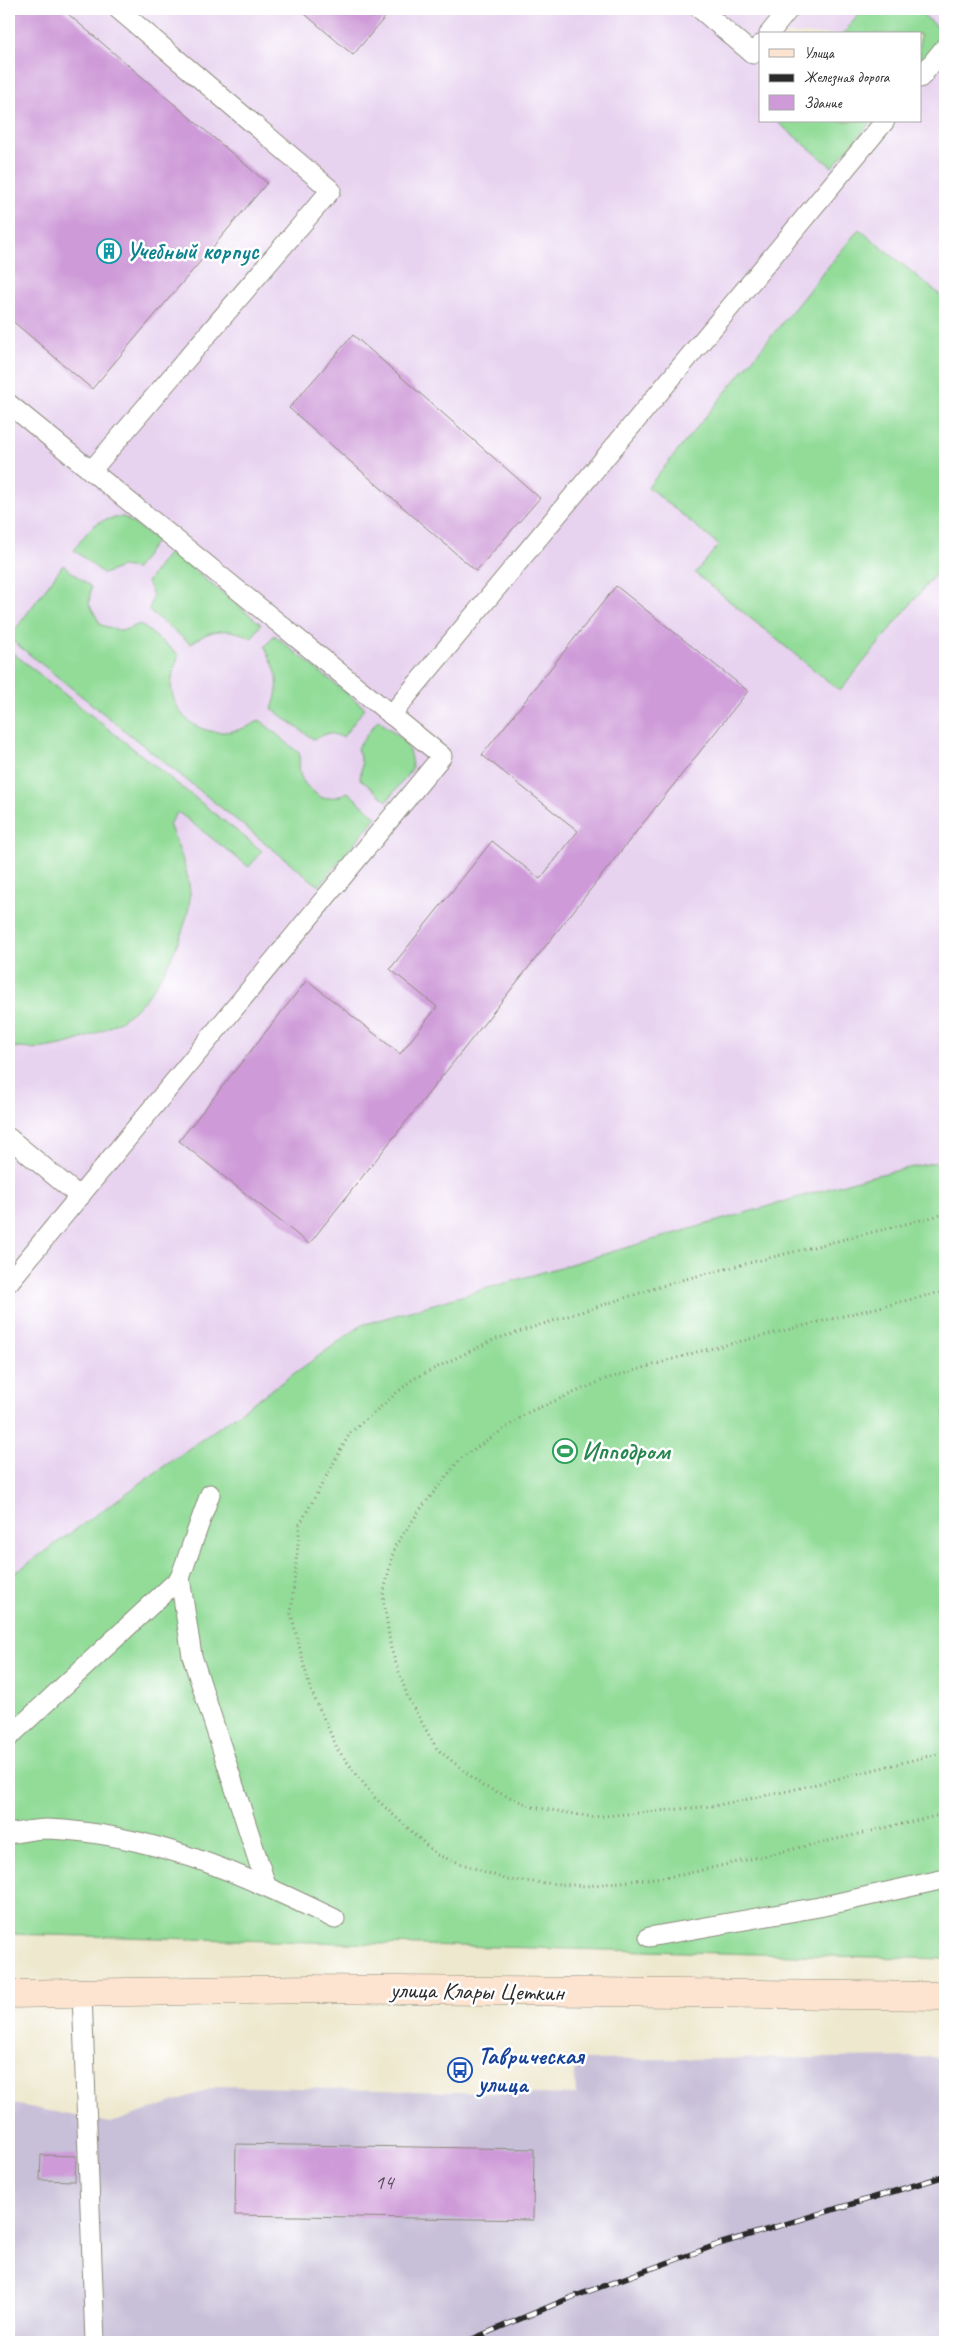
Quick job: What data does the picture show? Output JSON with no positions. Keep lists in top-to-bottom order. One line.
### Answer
{"streets":{"street":["улица Клары Цеткин"]},"places":{"building":["Учебный корпус"],"sports":["Ипподром"],"bus stop":["Таврическая улица"]},"house_numbers":["14"],"legend":["Улица","Железная дорога","Здание"]}
